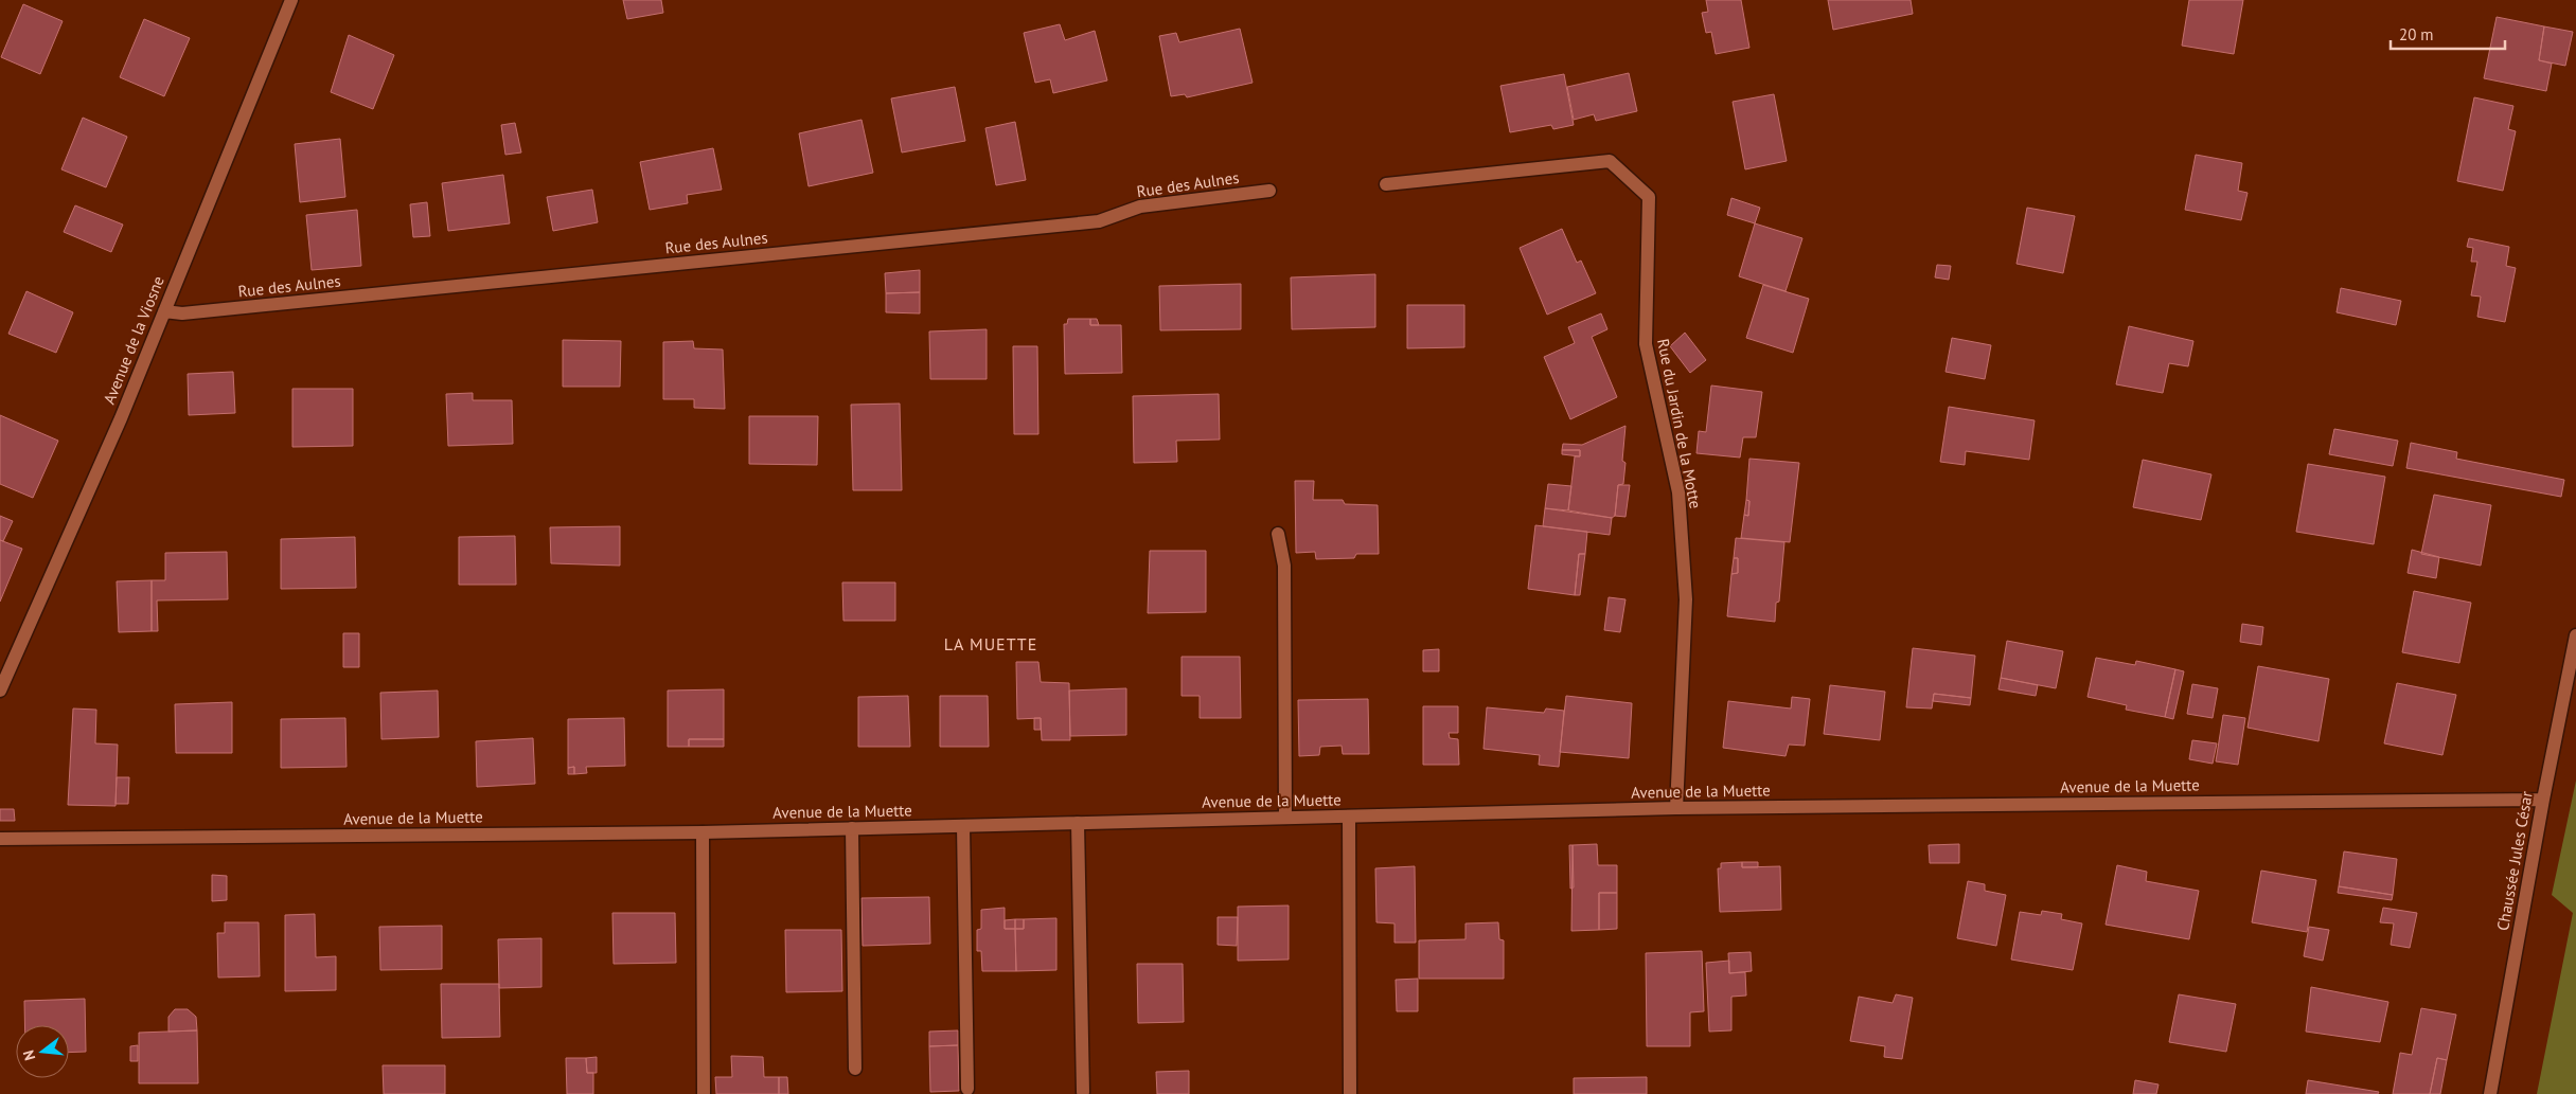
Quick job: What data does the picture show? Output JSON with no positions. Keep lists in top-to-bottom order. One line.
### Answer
{"streets":{"street":["Rue des Aulnes","Avenue de la Viosne","Rue du Jardin de la Motte","Avenue de la Muette","Chaussée Jules César"]},"crossings":[["Rue des Aulnes","Avenue de la Viosne"],["Rue du Jardin de la Motte","Avenue de la Muette"],["Avenue de la Muette","Chaussée Jules César"]],"districts":["LA MUETTE"],"scale_bar":"20 m","north":"left"}
